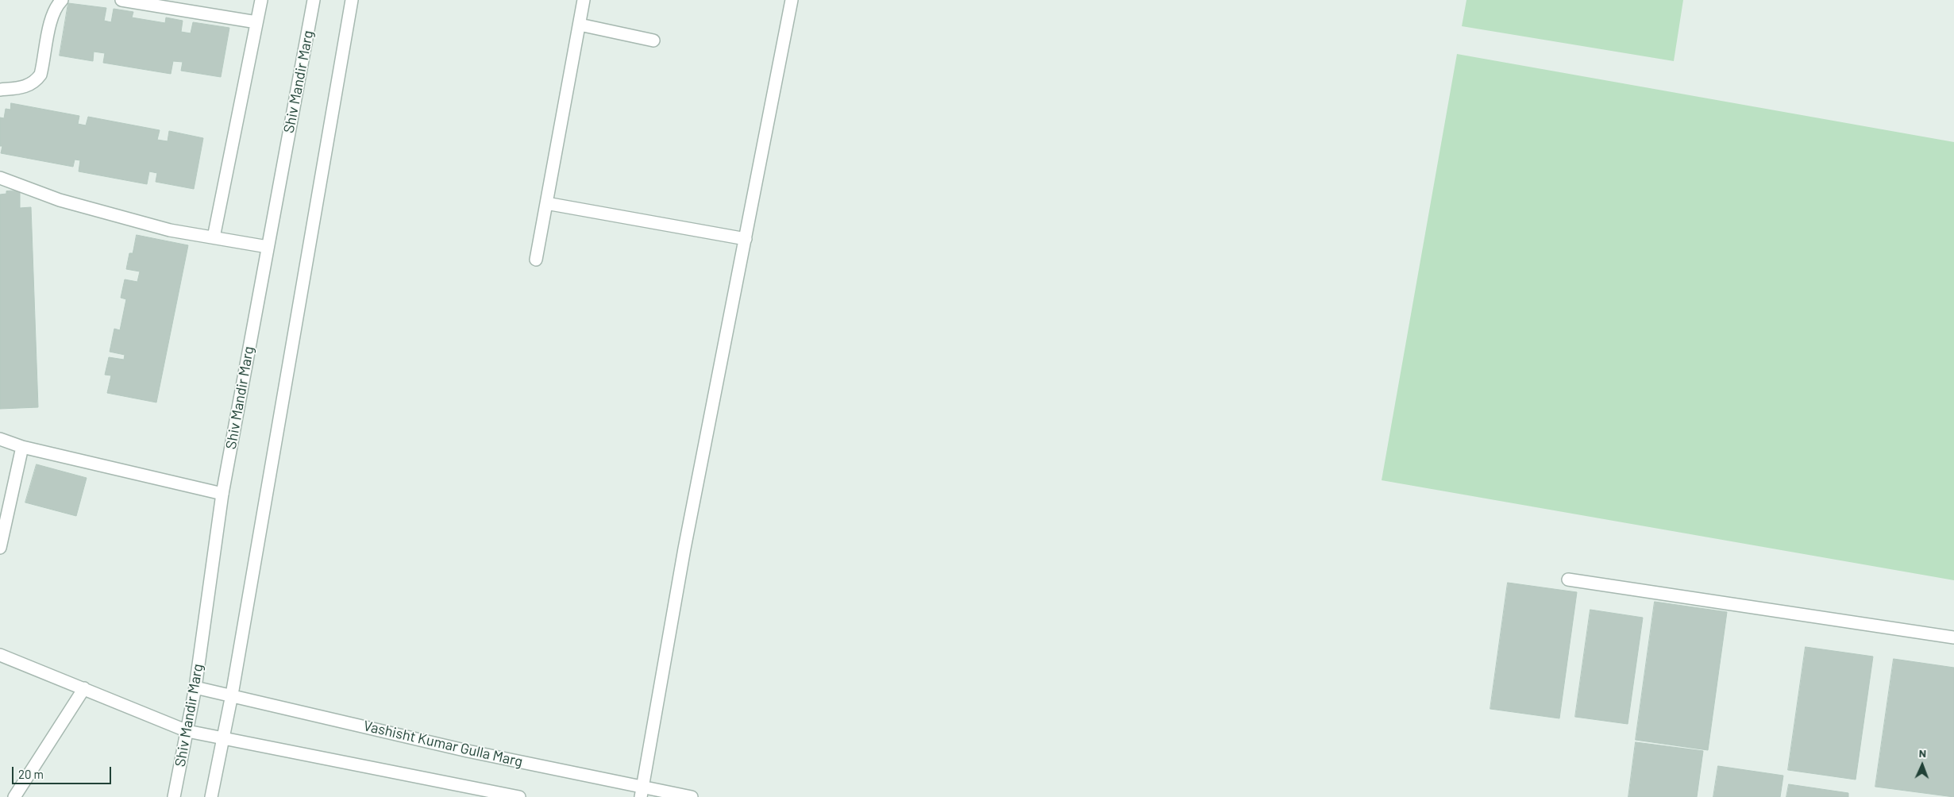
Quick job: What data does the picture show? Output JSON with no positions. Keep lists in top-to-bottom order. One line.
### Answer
{"streets":{"street":["Shiv Mandir Marg","Vashisht Kumar Gulla Marg"]},"crossings":[["Shiv Mandir Marg","Vashisht Kumar Gulla Marg"]],"scale_bar":"20 m","north":"top"}
